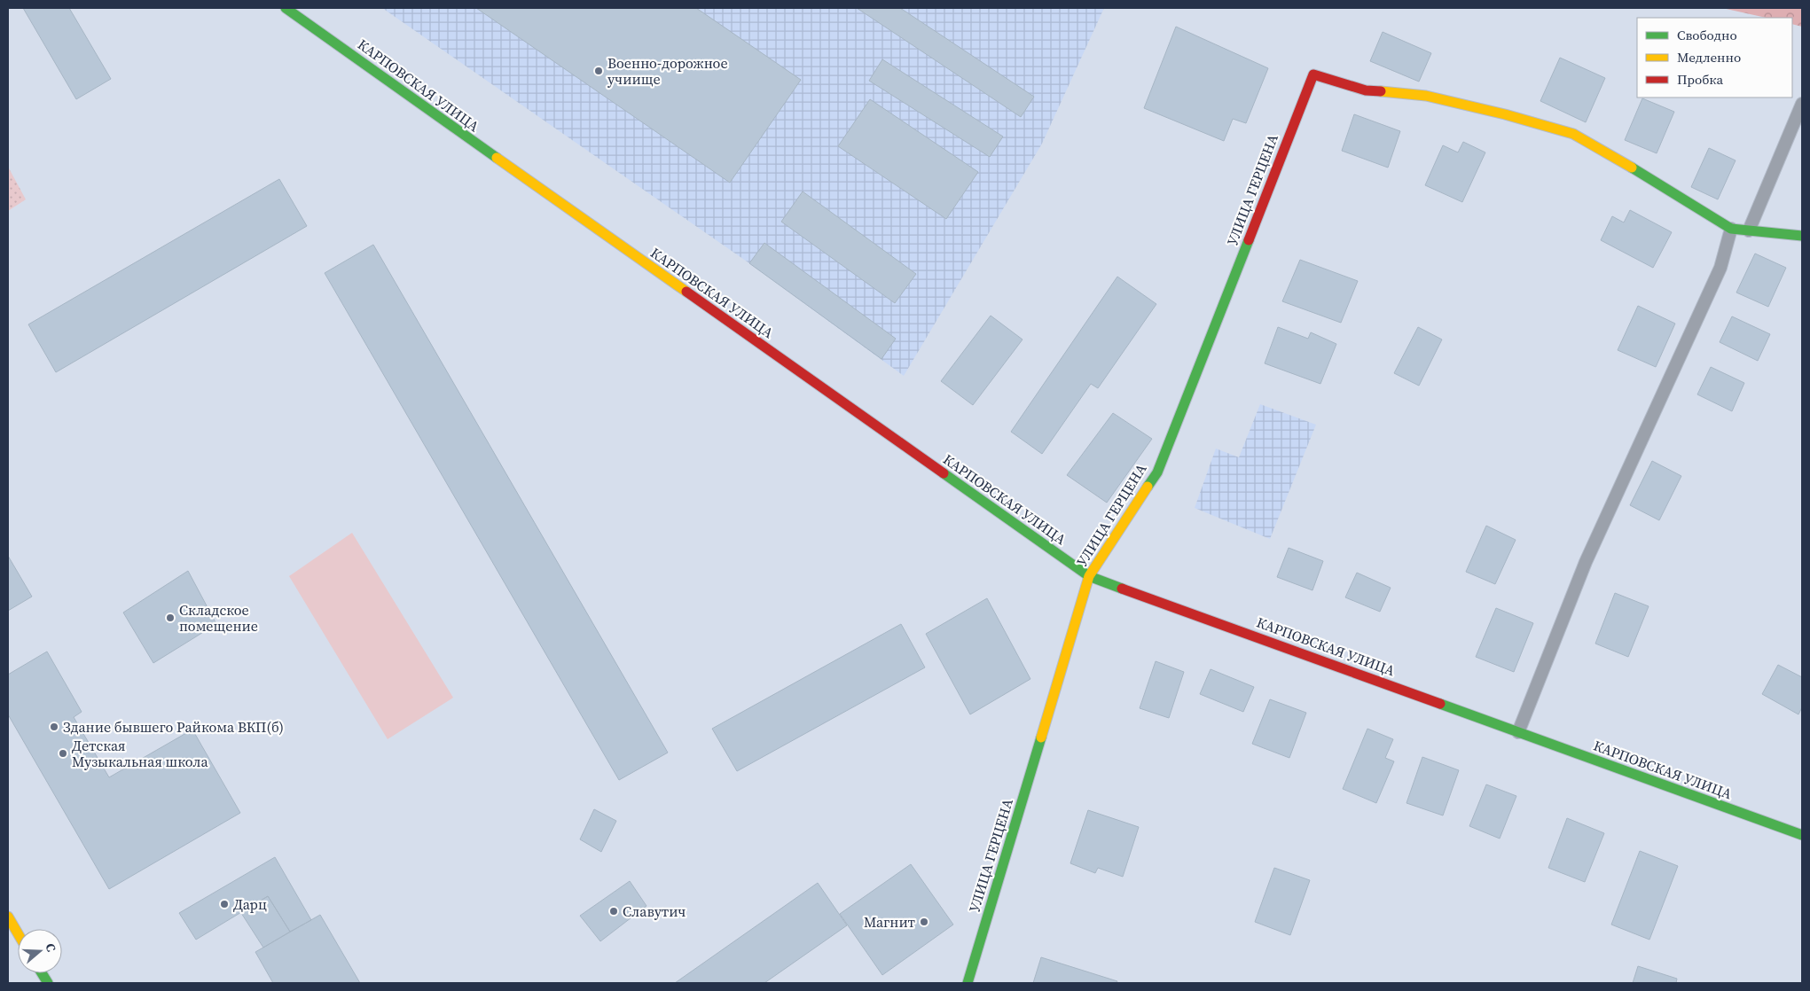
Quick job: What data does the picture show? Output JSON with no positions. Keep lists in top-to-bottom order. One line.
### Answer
{"streets":{"street":["КАРПОВСКАЯ УЛИЦА","УЛИЦА ГЕРЦЕНА"]},"crossings":[["КАРПОВСКАЯ УЛИЦА","УЛИЦА ГЕРЦЕНА"]],"places":["Военно-дорожное учиище","Складское помещение","Здание бывшего Райкома ВКП(б)","Детская Музыкальная школа","Дарц","Славутич","Магнит"],"legend":["Свободно","Медленно","Пробка"],"north":"right"}
